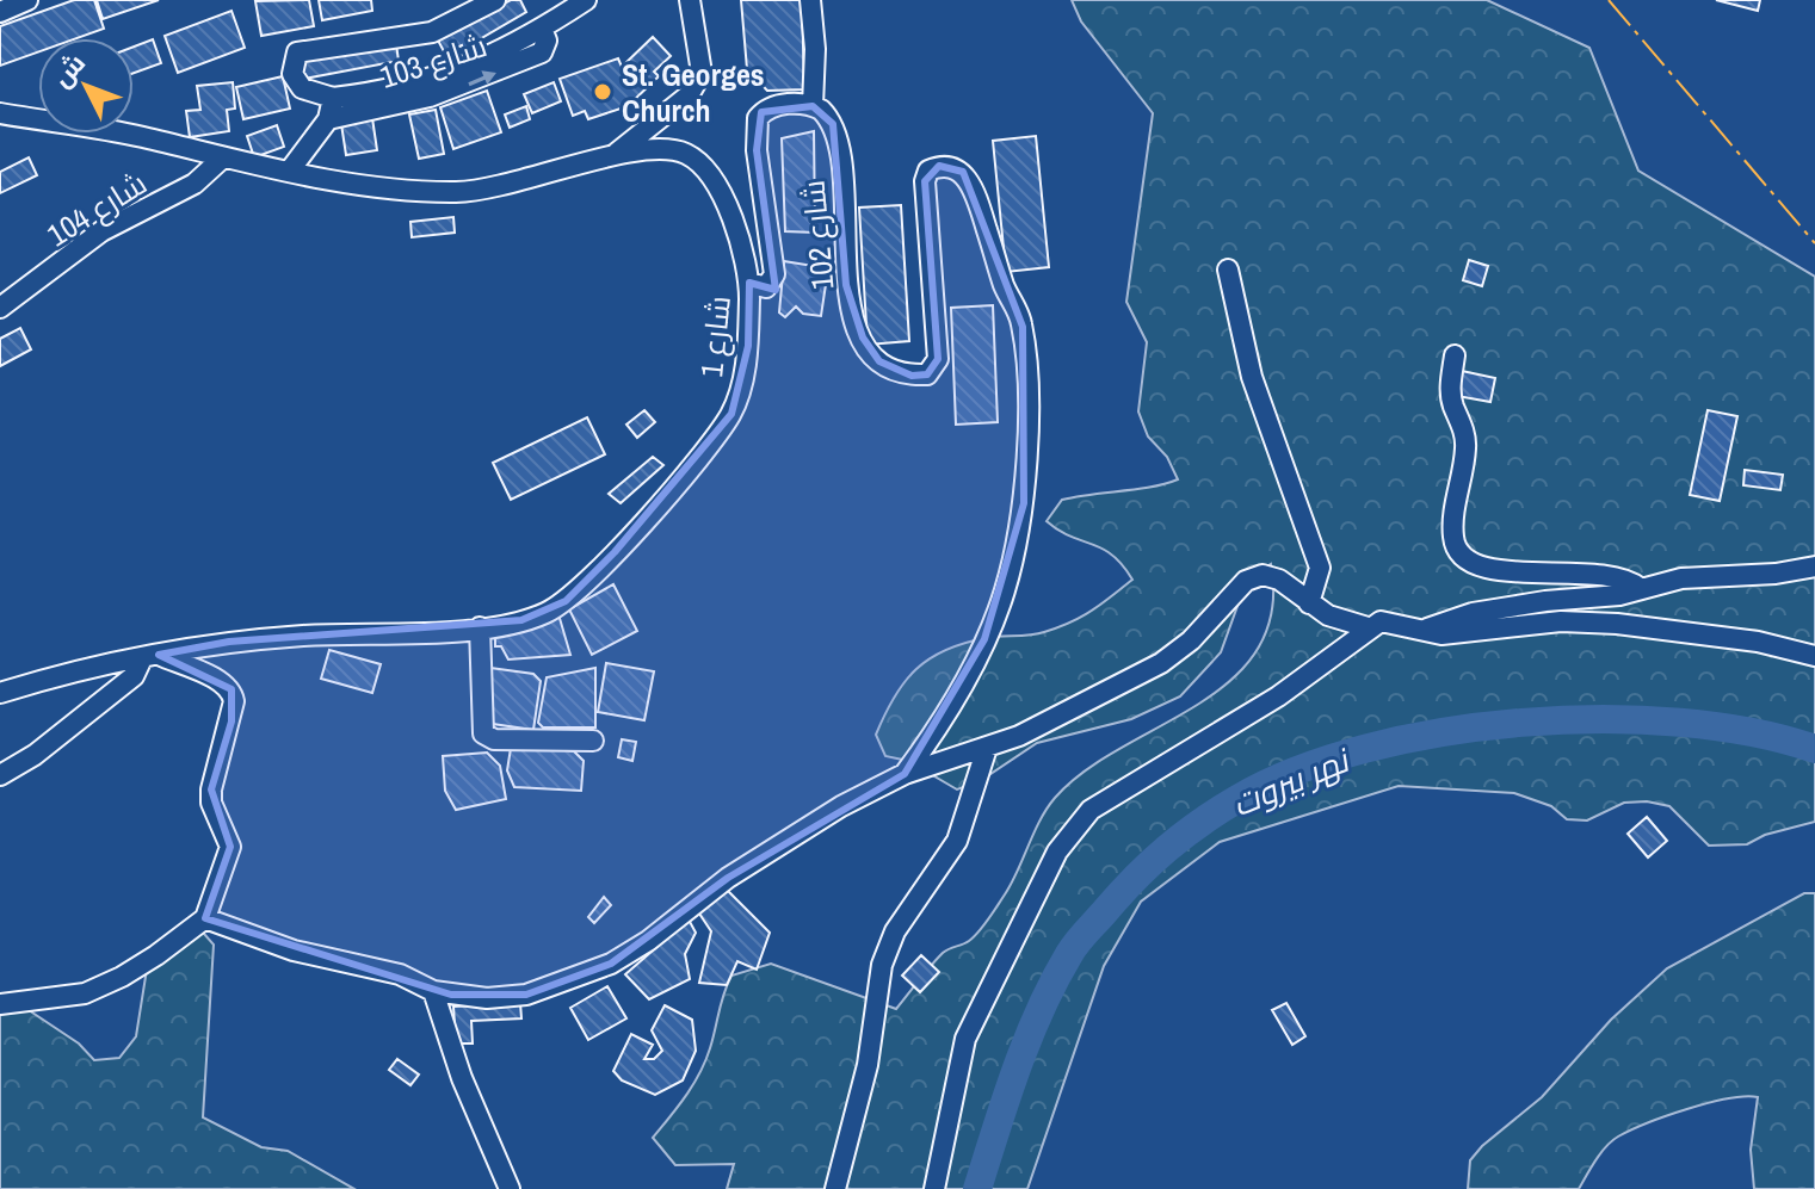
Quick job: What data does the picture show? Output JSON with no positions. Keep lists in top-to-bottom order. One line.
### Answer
{"streets":{"street":["شارع 103","شارع 104","شارع 102","شارع 1"]},"crossings":[["شارع 104","شارع 1"],["شارع 102","شارع 1"]],"water":["نهر بيروت"],"places":["St. Georges Church"],"north":"top left"}
